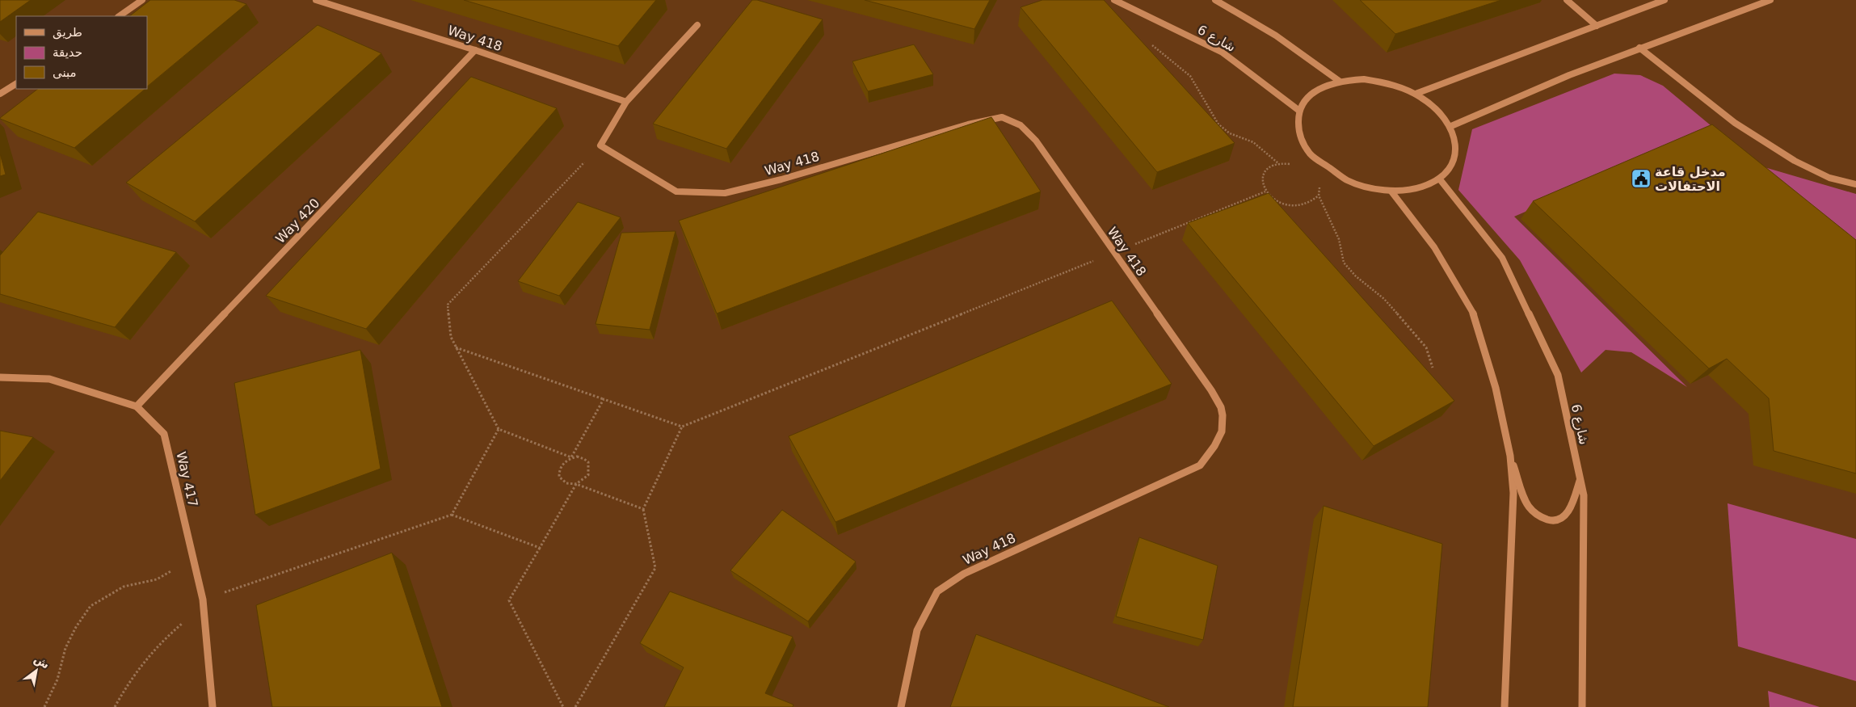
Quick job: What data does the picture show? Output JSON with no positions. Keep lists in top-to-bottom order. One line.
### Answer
{"streets":{"street":["Way 418","شارع 6","Way 420","Way 417"]},"crossings":[["Way 418","Way 420"],["Way 420","Way 417"]],"places":{"public building":["مدخل قاعة الاحتفالات"]},"legend":["طريق","حديقة","مبنى"],"north":"top right"}
